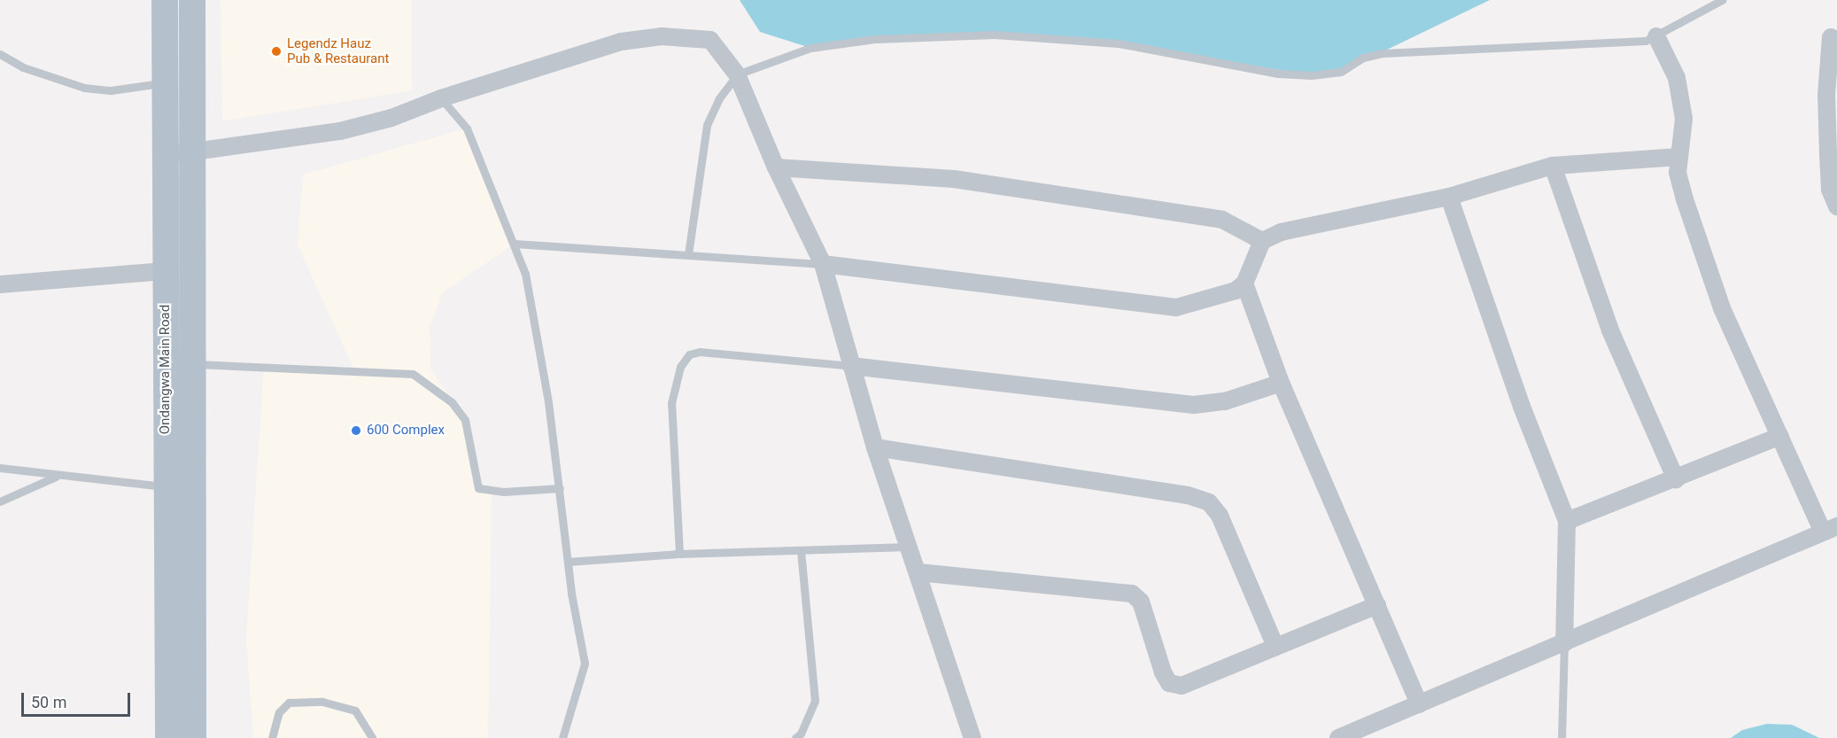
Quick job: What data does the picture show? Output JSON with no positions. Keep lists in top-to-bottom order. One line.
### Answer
{"streets":{"main road":["Ondangwa Main Road"]},"places":["Legendz Hauz Pub & Restaurant","600 Complex"],"scale_bar":"50 m"}
